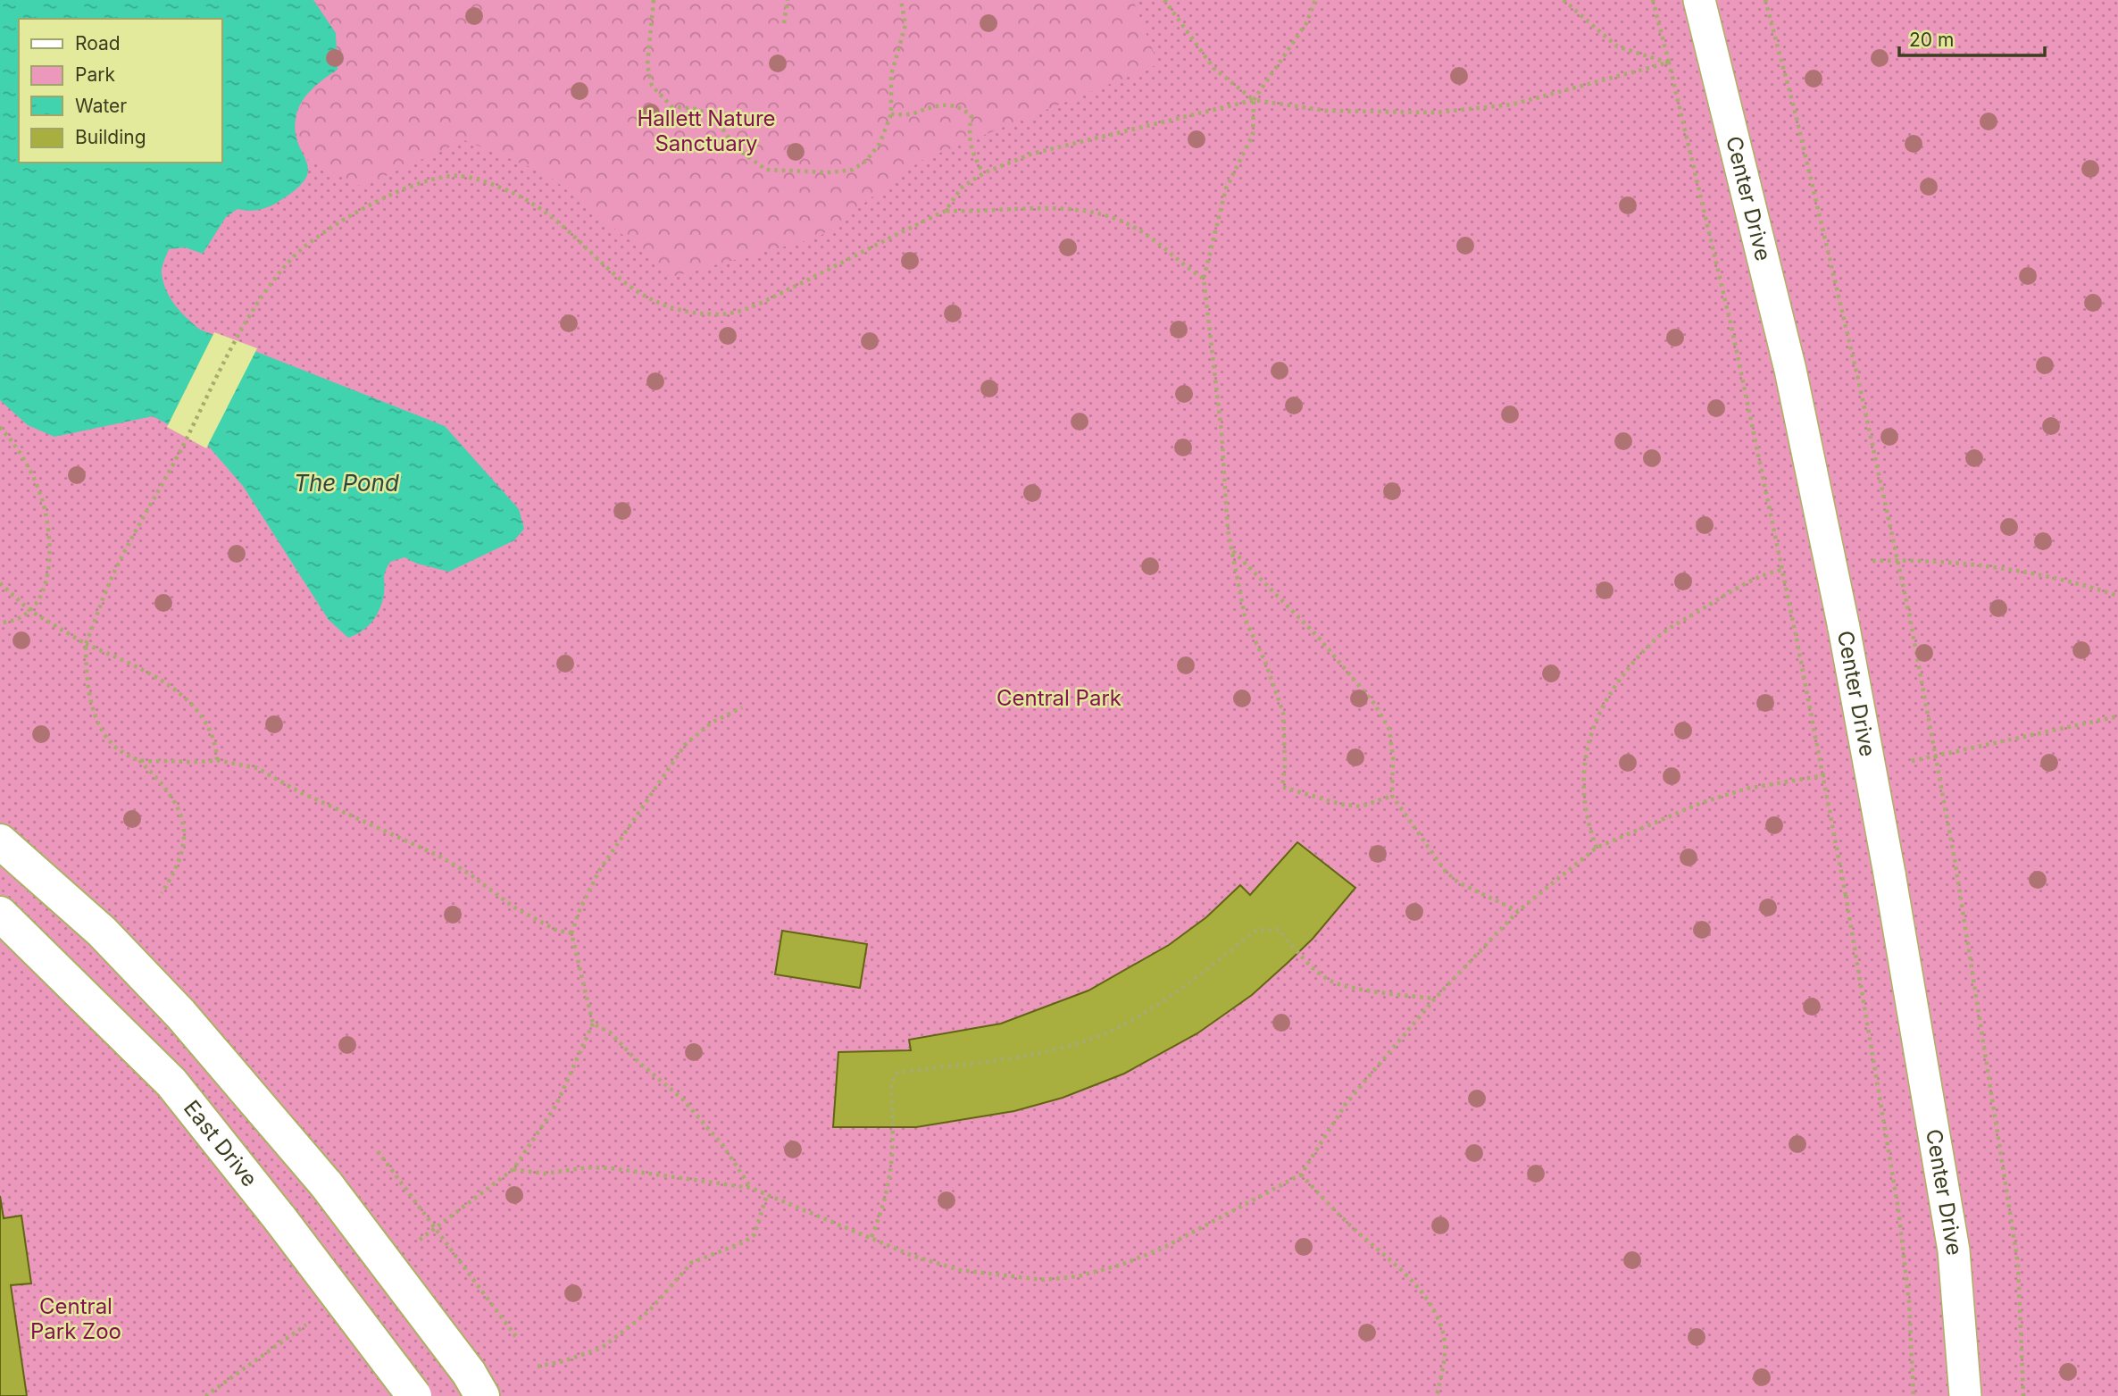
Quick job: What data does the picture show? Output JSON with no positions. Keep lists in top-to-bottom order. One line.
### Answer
{"streets":{"street":["Center Drive","East Drive"]},"water":["The Pond"],"parks":["Hallett Nature Sanctuary","Central Park","Central Park Zoo"],"legend":["Road","Park","Water","Building"],"scale_bar":"20 m"}
